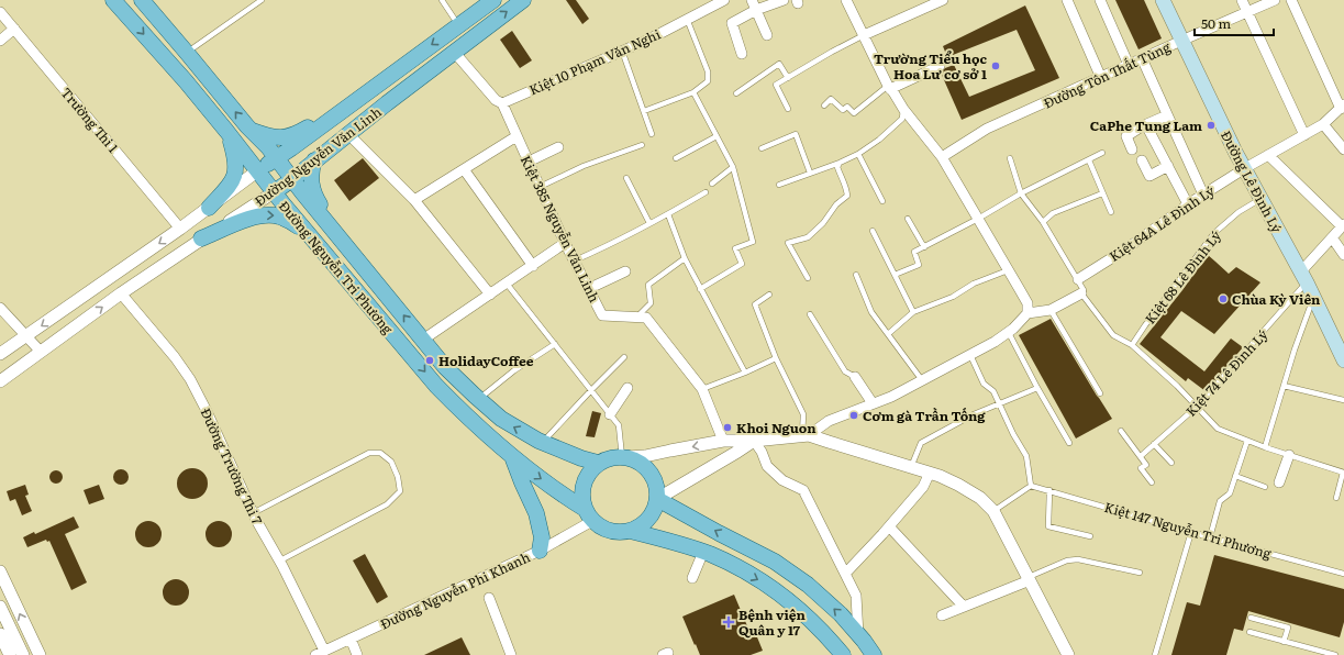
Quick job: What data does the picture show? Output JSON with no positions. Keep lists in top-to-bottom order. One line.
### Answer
{"streets":{"main road":["Đường Nguyễn Văn Linh","Đường Lê Đình Lý","Đường Nguyễn Tri Phương"],"street":["Kiệt 10 Phạm Văn Nghi","Đường Tôn Thất Tùng","Trường Thi 1","Kiệt 64A Lê Đình Lý","Kiệt 385 Nguyễn Văn Linh","Đường Trường Thi 7","Đường Nguyễn Phi Khanh"],"lane":["Kiệt 68 Lê Đình Lý","Kiệt 74 Lê Đình Lý","Kiệt 147 Nguyễn Tri Phương"]},"crossings":[["Kiệt 10 Phạm Văn Nghi","Kiệt 385 Nguyễn Văn Linh"],["Đường Tôn Thất Tùng","Đường Lê Đình Lý"],["Trường Thi 1","Đường Nguyễn Văn Linh"],["Đường Nguyễn Văn Linh","Kiệt 385 Nguyễn Văn Linh"],["Đường Nguyễn Văn Linh","Đường Nguyễn Tri Phương"],["Đường Nguyễn Văn Linh","Đường Trường Thi 7"],["Đường Lê Đình Lý","Kiệt 64A Lê Đình Lý"],["Đường Lê Đình Lý","Kiệt 68 Lê Đình Lý"],["Đường Lê Đình Lý","Kiệt 74 Lê Đình Lý"],["Đường Nguyễn Tri Phương","Đường Nguyễn Phi Khanh"],["Đường Trường Thi 7","Đường Nguyễn Phi Khanh"]],"places":{"other":["Trường Tiểu học Hoa Lư cơ sở 1","CaPhe Tung Lam","Chùa Kỳ Viên","HolidayCoffee","Cơm gà Trần Tống","Khoi Nguon"],"health":["Bệnh viện Quân y 17"]},"scale_bar":"50 m"}
